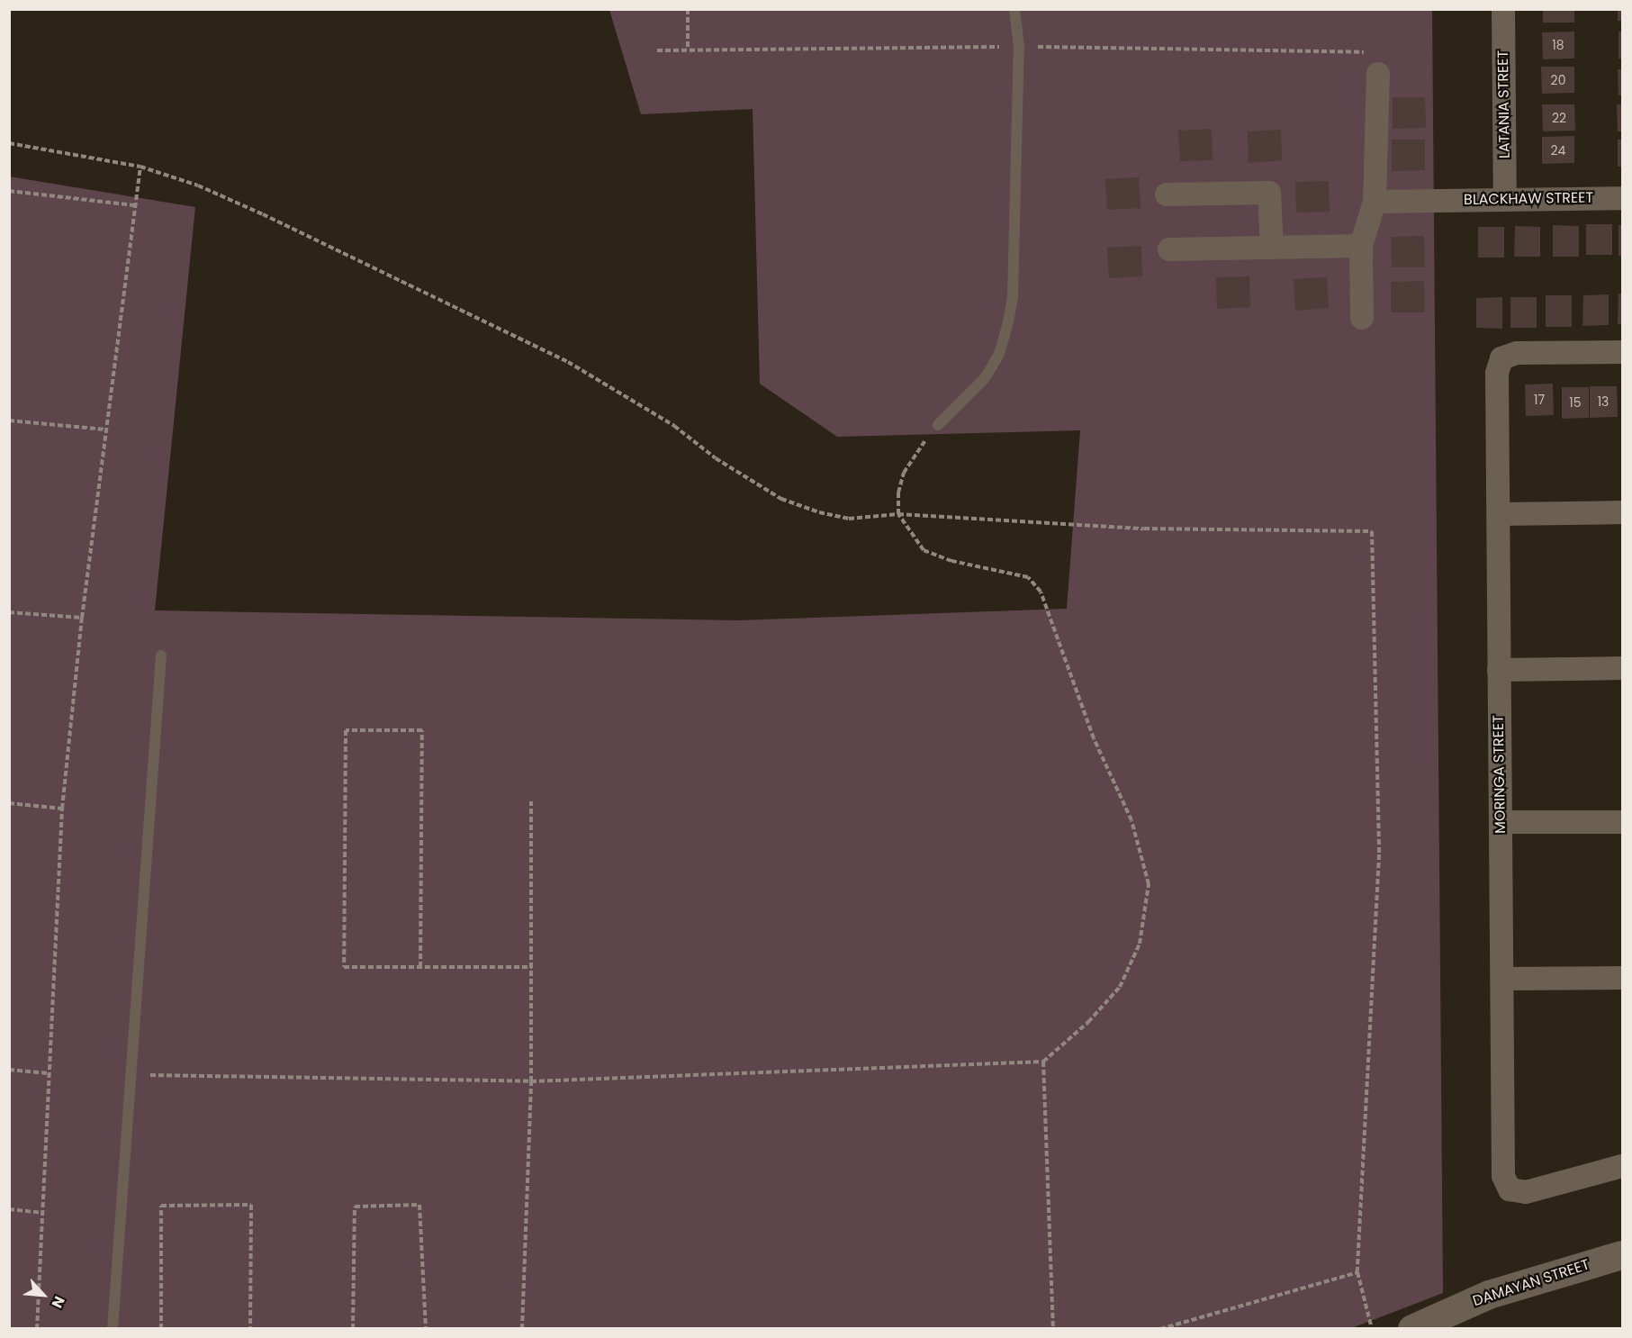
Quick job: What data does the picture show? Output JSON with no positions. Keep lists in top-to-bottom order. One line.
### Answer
{"streets":{"street":["LATANIA STREET","BLACKHAW STREET","MORINGA STREET","DAMAYAN STREET"]},"crossings":[["LATANIA STREET","BLACKHAW STREET"]],"house_numbers":["18","20","22","24","17","13","15"],"north":"bottom right"}
